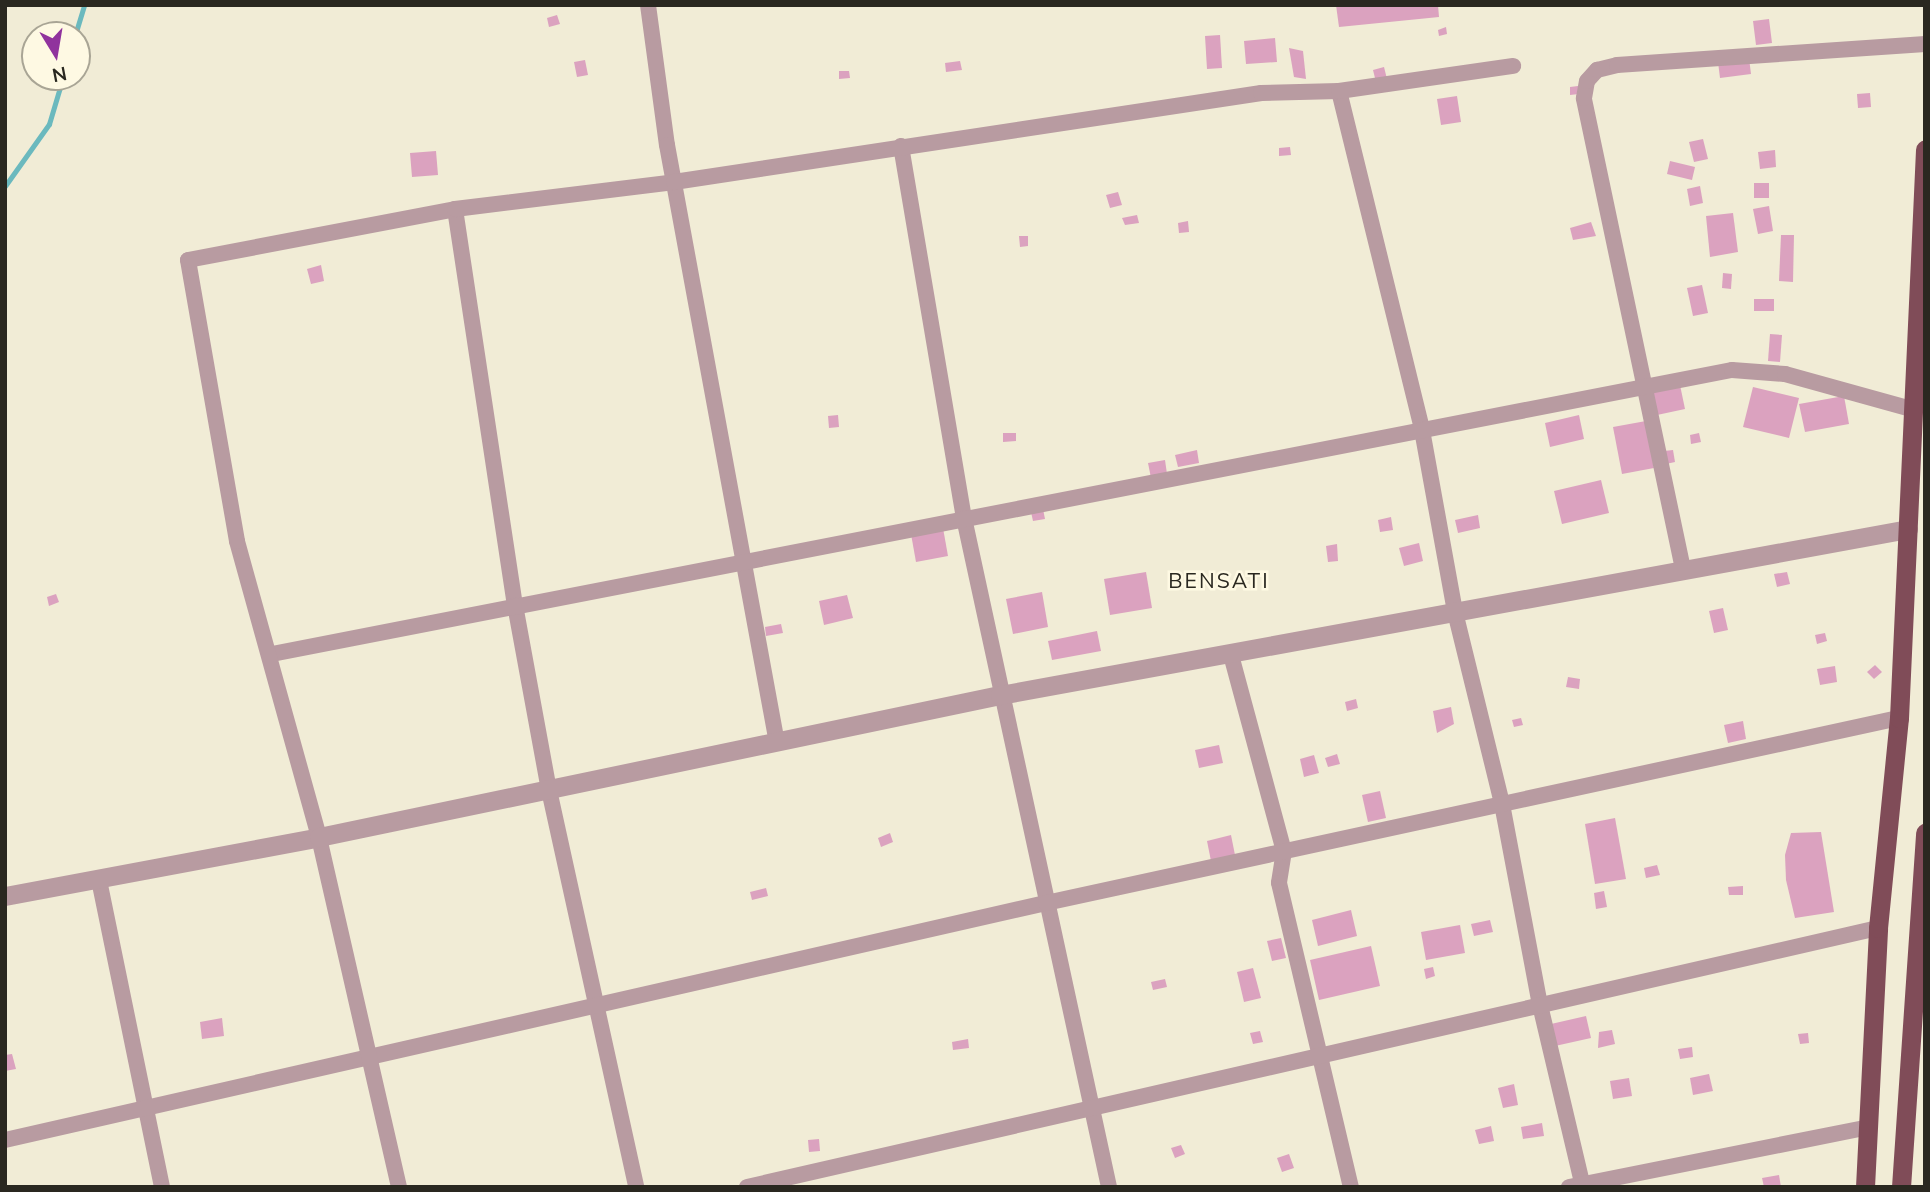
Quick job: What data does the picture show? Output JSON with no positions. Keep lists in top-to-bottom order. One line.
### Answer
{"districts":["BENSATI"],"north":"bottom"}
